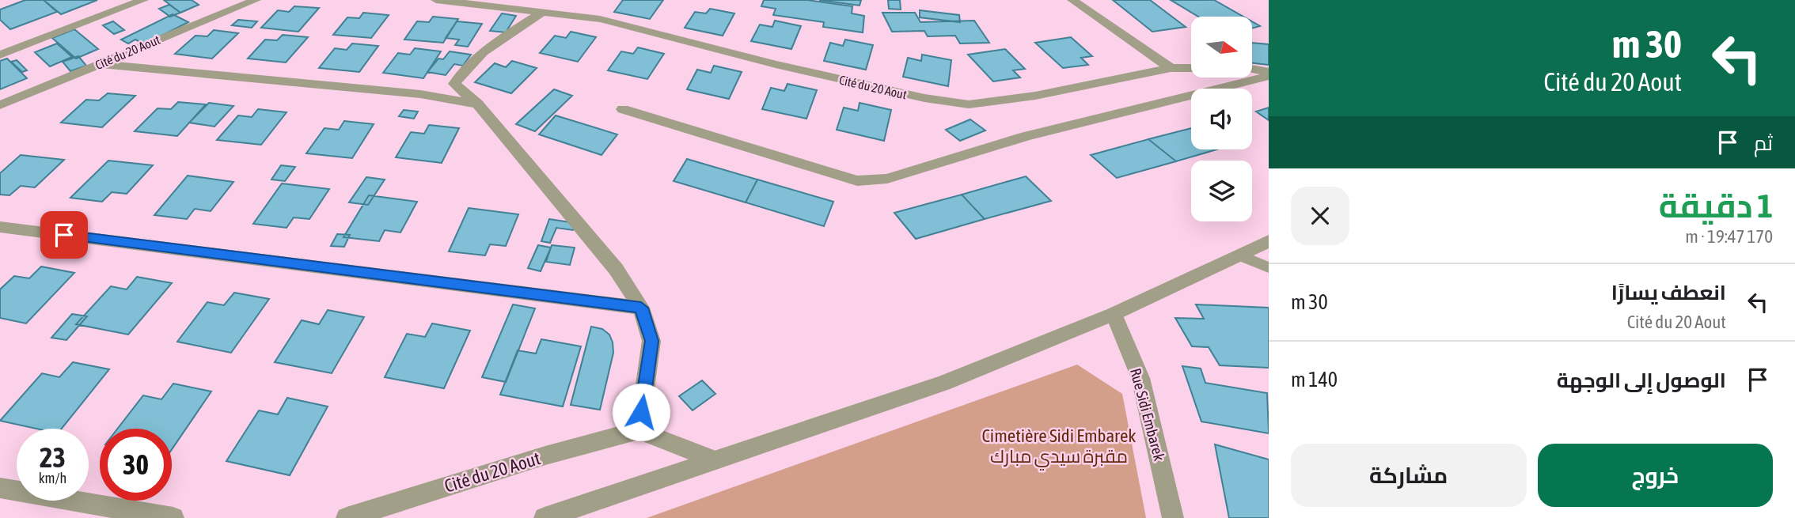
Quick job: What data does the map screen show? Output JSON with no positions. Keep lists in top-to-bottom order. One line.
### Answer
{"streets":{"street":["Cité du 20 Aout","Rue Sidi Embarek"]},"parks":["Cimetière Sidi Embarek مقبرة سيدي مبارك"],"north":"right","page":{"turn":["30 m","Cité du 20 Aout"],"then":"ثم","heading":["1 دقيقة","170 m · 19:47"],"list":[{"name":"انعطف يسارًا","note":"Cité du 20 Aout","value":"30 m"},{"name":"الوصول إلى الوجهة","value":"140 m"}],"speed":"23 km/h","limit":"30","buttons":["خروج","مشاركة"]}}
